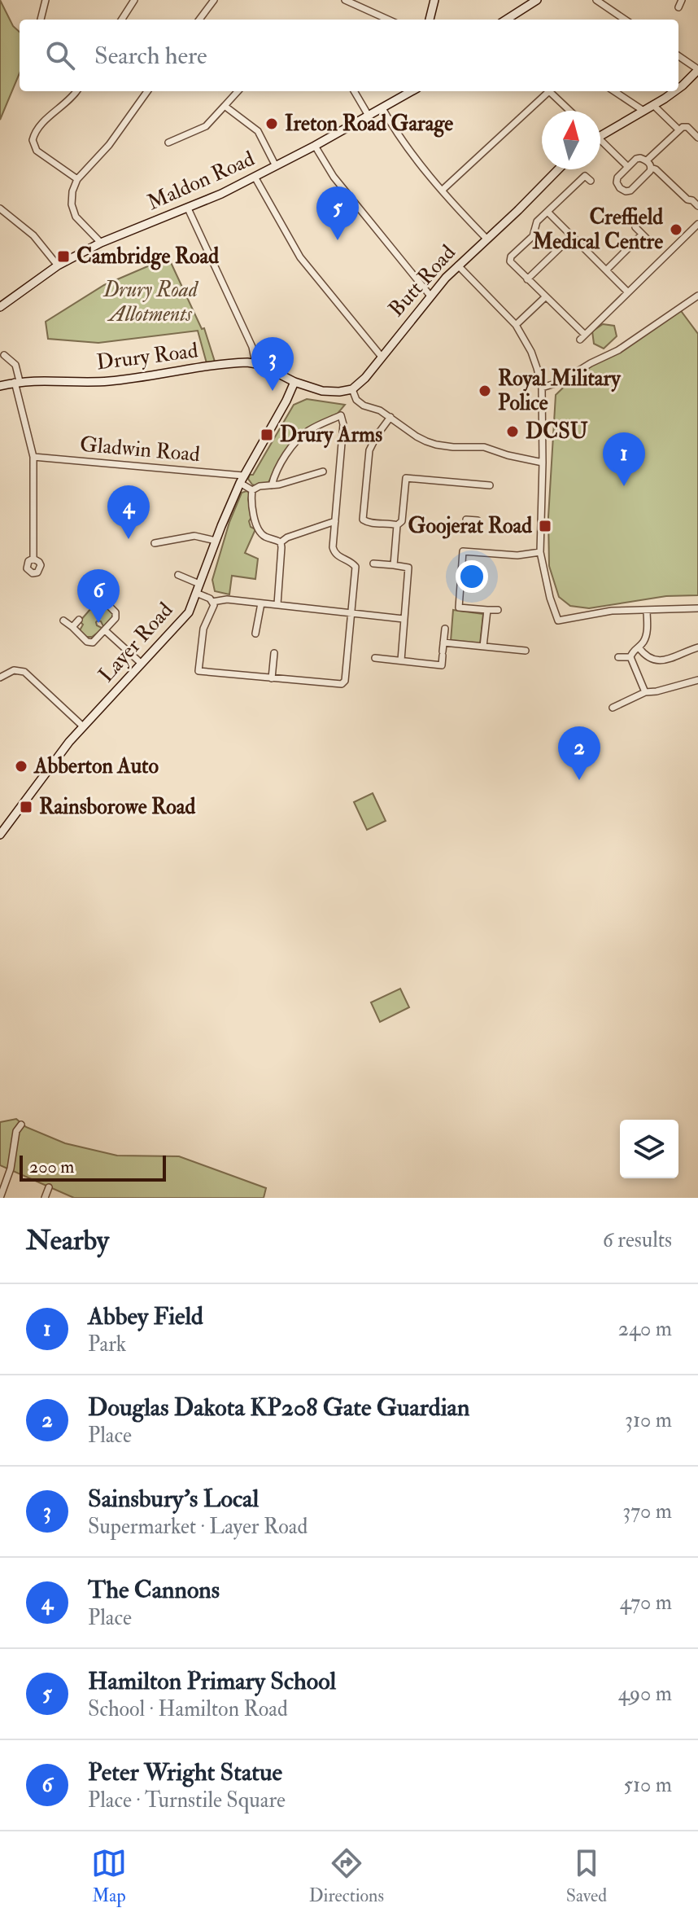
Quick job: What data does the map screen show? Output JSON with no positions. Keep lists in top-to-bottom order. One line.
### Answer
{"streets":{"main road":["Maldon Road","Butt Road","Drury Road","Layer Road"],"street":["Gladwin Road"]},"crossings":[["Drury Road","Layer Road"],["Gladwin Road","Layer Road"]],"parks":["Drury Road Allotments"],"places":{"other":["Ireton Road Garage","Creffield Medical Centre","Royal Military Police","DCSU","Abberton Auto"],"transit":["Cambridge Road","Drury Arms","Goojerat Road","Rainsborowe Road"]},"scale_bar":"200 m","north":"top","page":{"search":"Search here","pins":["5","3","1","4","6","2"],"scale":"200 m","heading":["Nearby","6 results"],"list":[{"mark":"1","name":"Abbey Field","note":"Park","value":"240 m"},{"mark":"2","name":"Douglas Dakota KP208 Gate Guardian","note":"Place","value":"310 m"},{"mark":"3","name":"Sainsbury's Local","note":"Supermarket · Layer Road","value":"370 m"},{"mark":"4","name":"The Cannons","note":"Place","value":"470 m"},{"mark":"5","name":"Hamilton Primary School","note":"School · Hamilton Road","value":"490 m"},{"mark":"6","name":"Peter Wright Statue","note":"Place · Turnstile Square","value":"510 m"}],"nav":["Map","Directions","Saved"]}}
